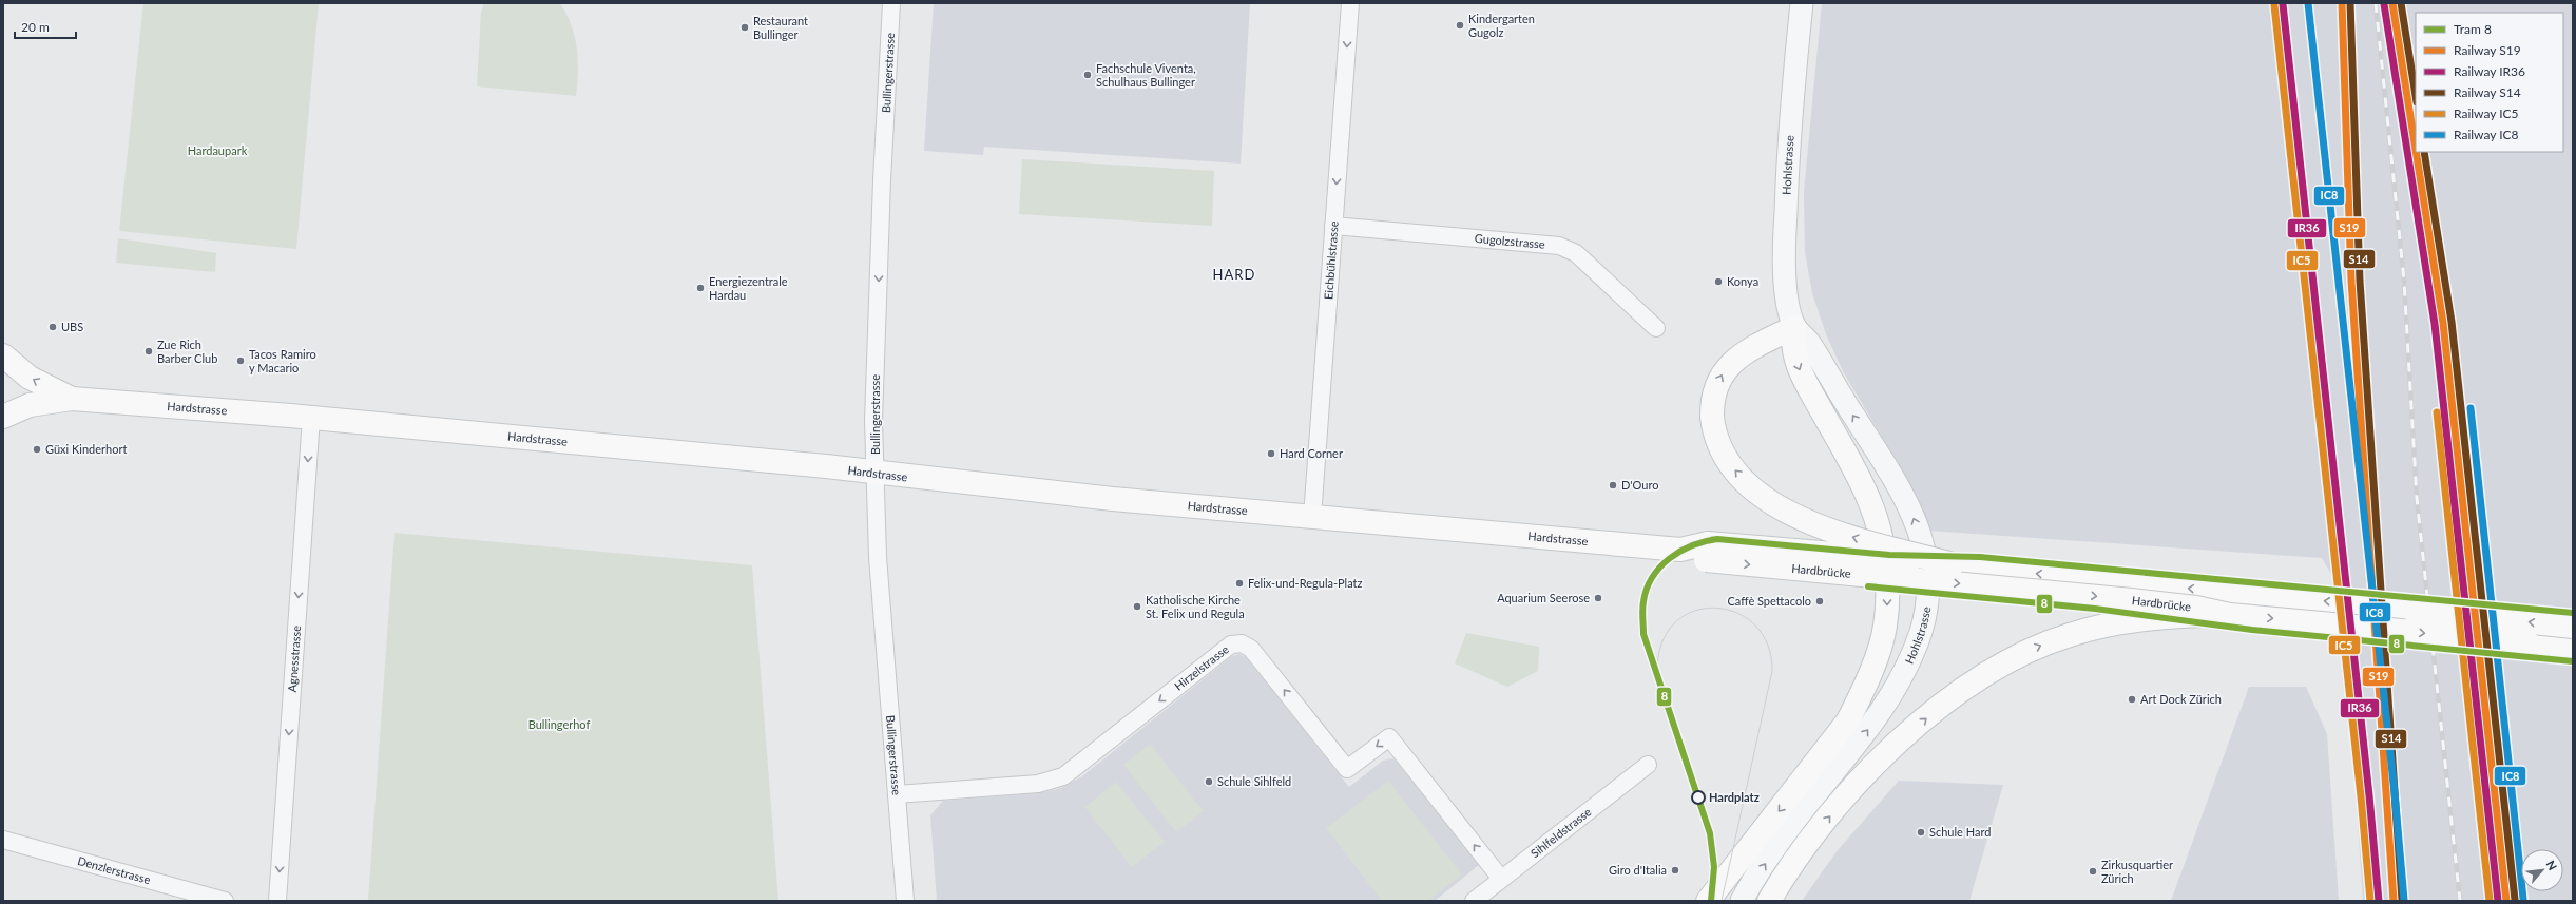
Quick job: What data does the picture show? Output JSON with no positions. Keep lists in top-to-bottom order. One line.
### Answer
{"streets":{"main road":["Hohlstrasse","Hardstrasse","Hardbrücke"],"street":["Bullingerstrasse","Gugolzstrasse","Eichbühlstrasse","Agnesstrasse","Hirzelstrasse","Sihlfeldstrasse","Denzlerstrasse"]},"crossings":[["Bullingerstrasse","Hardstrasse"],["Bullingerstrasse","Hirzelstrasse"],["Hohlstrasse","Hardbrücke"],["Gugolzstrasse","Eichbühlstrasse"],["Eichbühlstrasse","Hardstrasse"],["Hardstrasse","Hardbrücke"],["Hardstrasse","Agnesstrasse"],["Hirzelstrasse","Sihlfeldstrasse"]],"one_way":["Bullingerstrasse","Eichbühlstrasse","Agnesstrasse"],"districts":["HARD"],"parks":["Hardaupark","Bullingerhof"],"places":["Kindergarten Gugolz","Restaurant Bullinger","Fachschule Viventa, Schulhaus Bullinger","Konya","Energiezentrale Hardau","UBS","Zue Rich Barber Club","Tacos Ramiro y Macario","Güxi Kinderhort","Hard Corner","D'Ouro","Felix-und-Regula-Platz","Aquarium Seerose","Caffè Spettacolo","Katholische Kirche St. Felix und Regula","Art Dock Zürich","Schule Sihlfeld","Hardplatz","Schule Hard","Giro d'Italia","Zirkusquartier Zürich"],"lines":["rail line S19","rail line S14","rail line IC8","rail line IR36","rail line IC5","tram line 8"],"legend":["Tram 8","Railway S19","Railway IR36","Railway S14","Railway IC5","Railway IC8"],"scale_bar":"20 m","north":"top right"}
